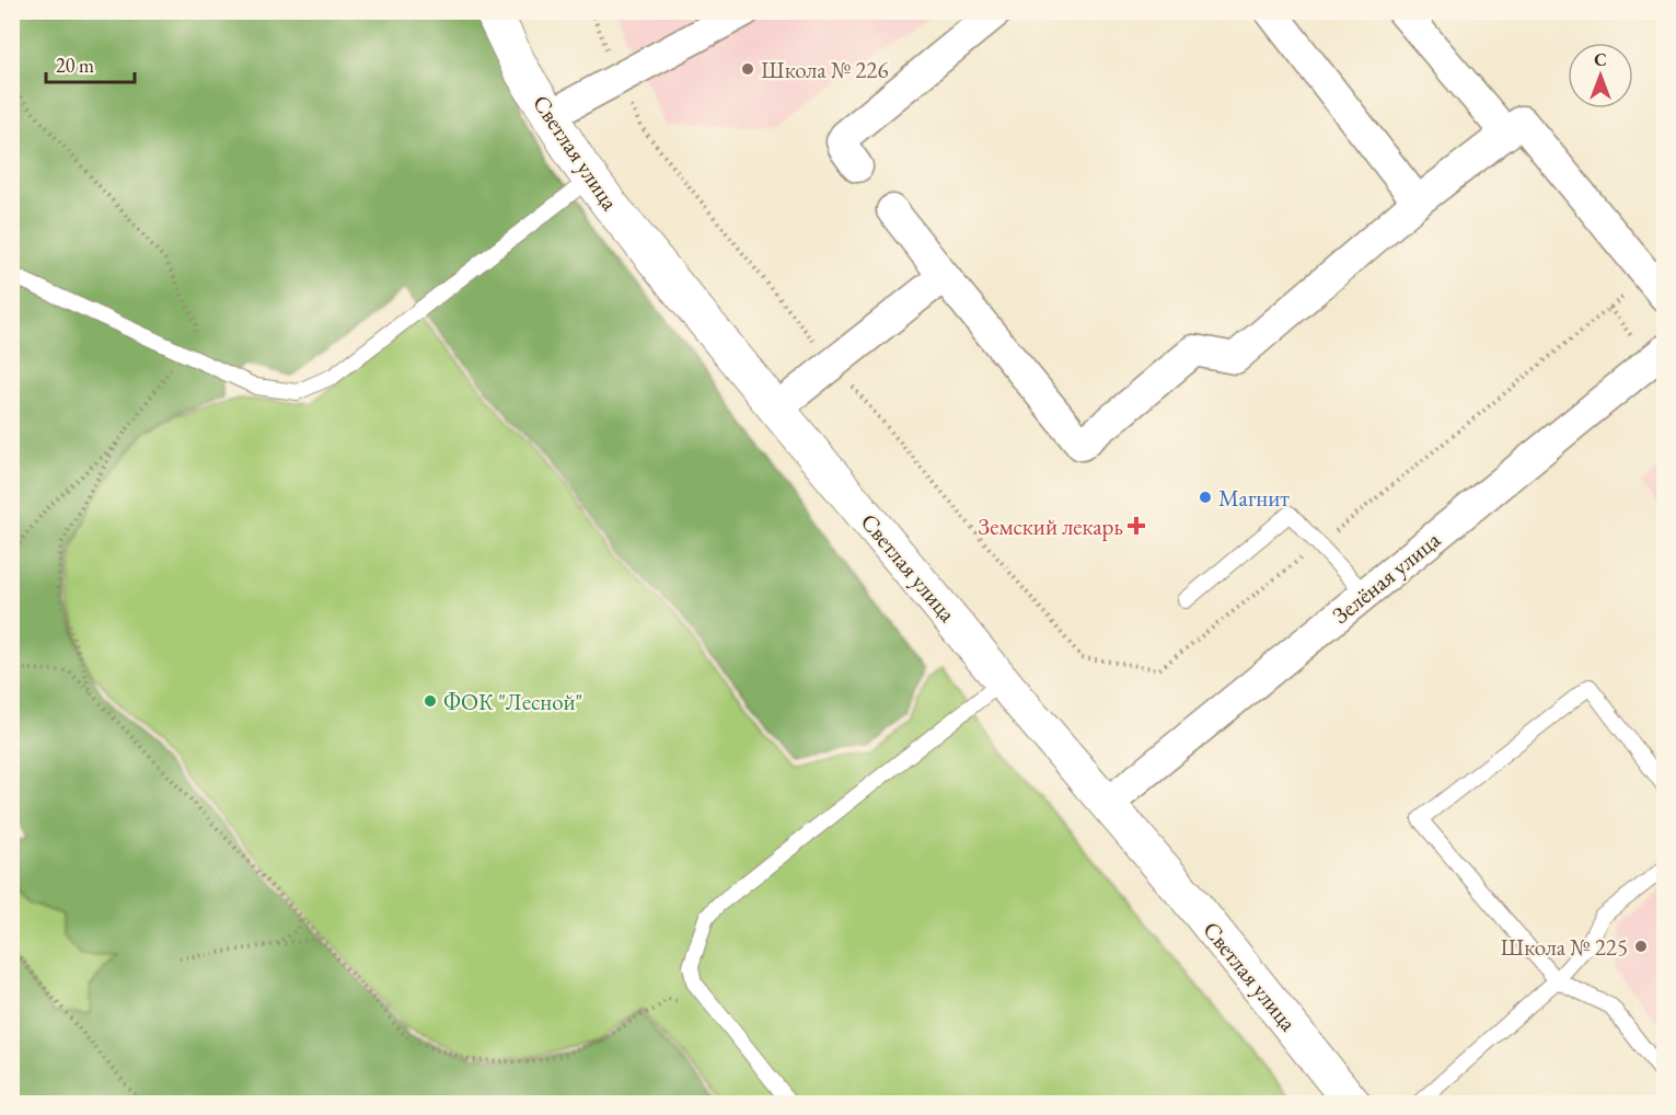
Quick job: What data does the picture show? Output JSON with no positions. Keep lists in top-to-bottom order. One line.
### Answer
{"streets":{"street":["Светлая улица","Зелёная улица"]},"crossings":[["Светлая улица","Зелёная улица"]],"places":{"other":["Школа № 226","Магнит","ФОК \"Лесной\"","Школа № 225"],"health":["Земский лекарь"]},"scale_bar":"20 m","north":"top"}
